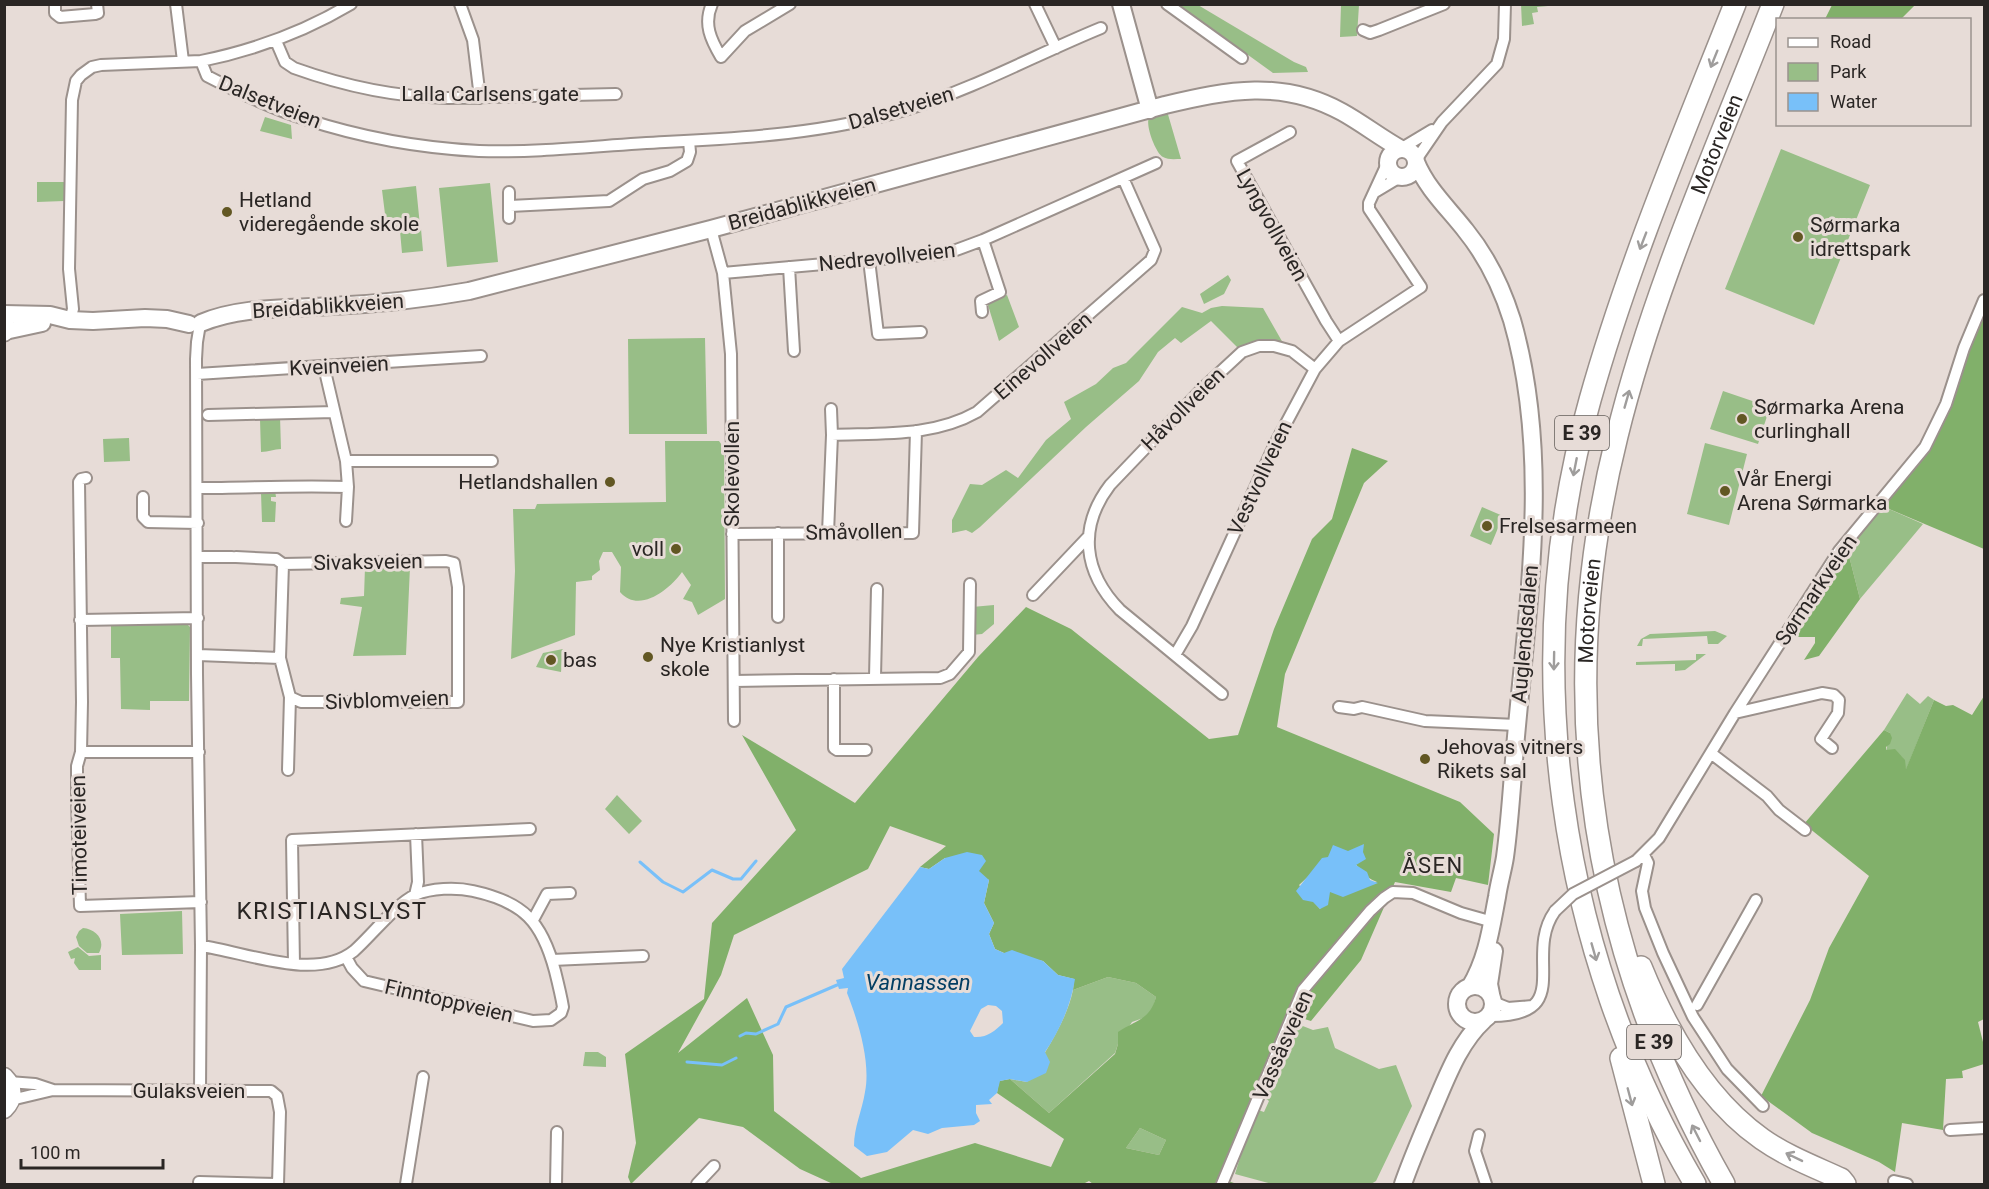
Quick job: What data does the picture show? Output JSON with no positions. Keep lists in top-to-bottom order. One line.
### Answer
{"streets":{"highway":["Motorveien","E 39"],"main road":["Breidablikkveien","Auglendsdalen"],"street":["Lalla Carlsens gate","Dalsetveien","Lyngvollveien","Nedrevollveien","Einevollveien","Kveinveien","Håvollveien","Skolevollen","Vestvollveien","Småvollen","Sivaksveien","Sørmarkveien","Sivblomveien","Timoteiveien","Finntoppveien","Vassåsveien","Gulaksveien"]},"crossings":[["Dalsetveien","Breidablikkveien"],["Motorveien","E 39"],["Breidablikkveien","Skolevollen"],["Breidablikkveien","Auglendsdalen"],["Lyngvollveien","Vestvollveien"],["Nedrevollveien","Einevollveien"],["Nedrevollveien","Skolevollen"],["Einevollveien","Småvollen"],["Håvollveien","Vestvollveien"],["Skolevollen","Småvollen"],["Sivaksveien","Sivblomveien"]],"districts":["ÅSEN","KRISTIANSLYST"],"water":["Vannassen"],"places":["Hetland videregående skole","Sørmarka idrettspark","Sørmarka Arena curlinghall","Hetlandshallen","Vår Energi Arena Sørmarka","Frelsesarmeen","voll","Nye Kristianlyst skole","bas","Jehovas vitners Rikets sal"],"legend":["Road","Park","Water"],"scale_bar":"100 m"}
